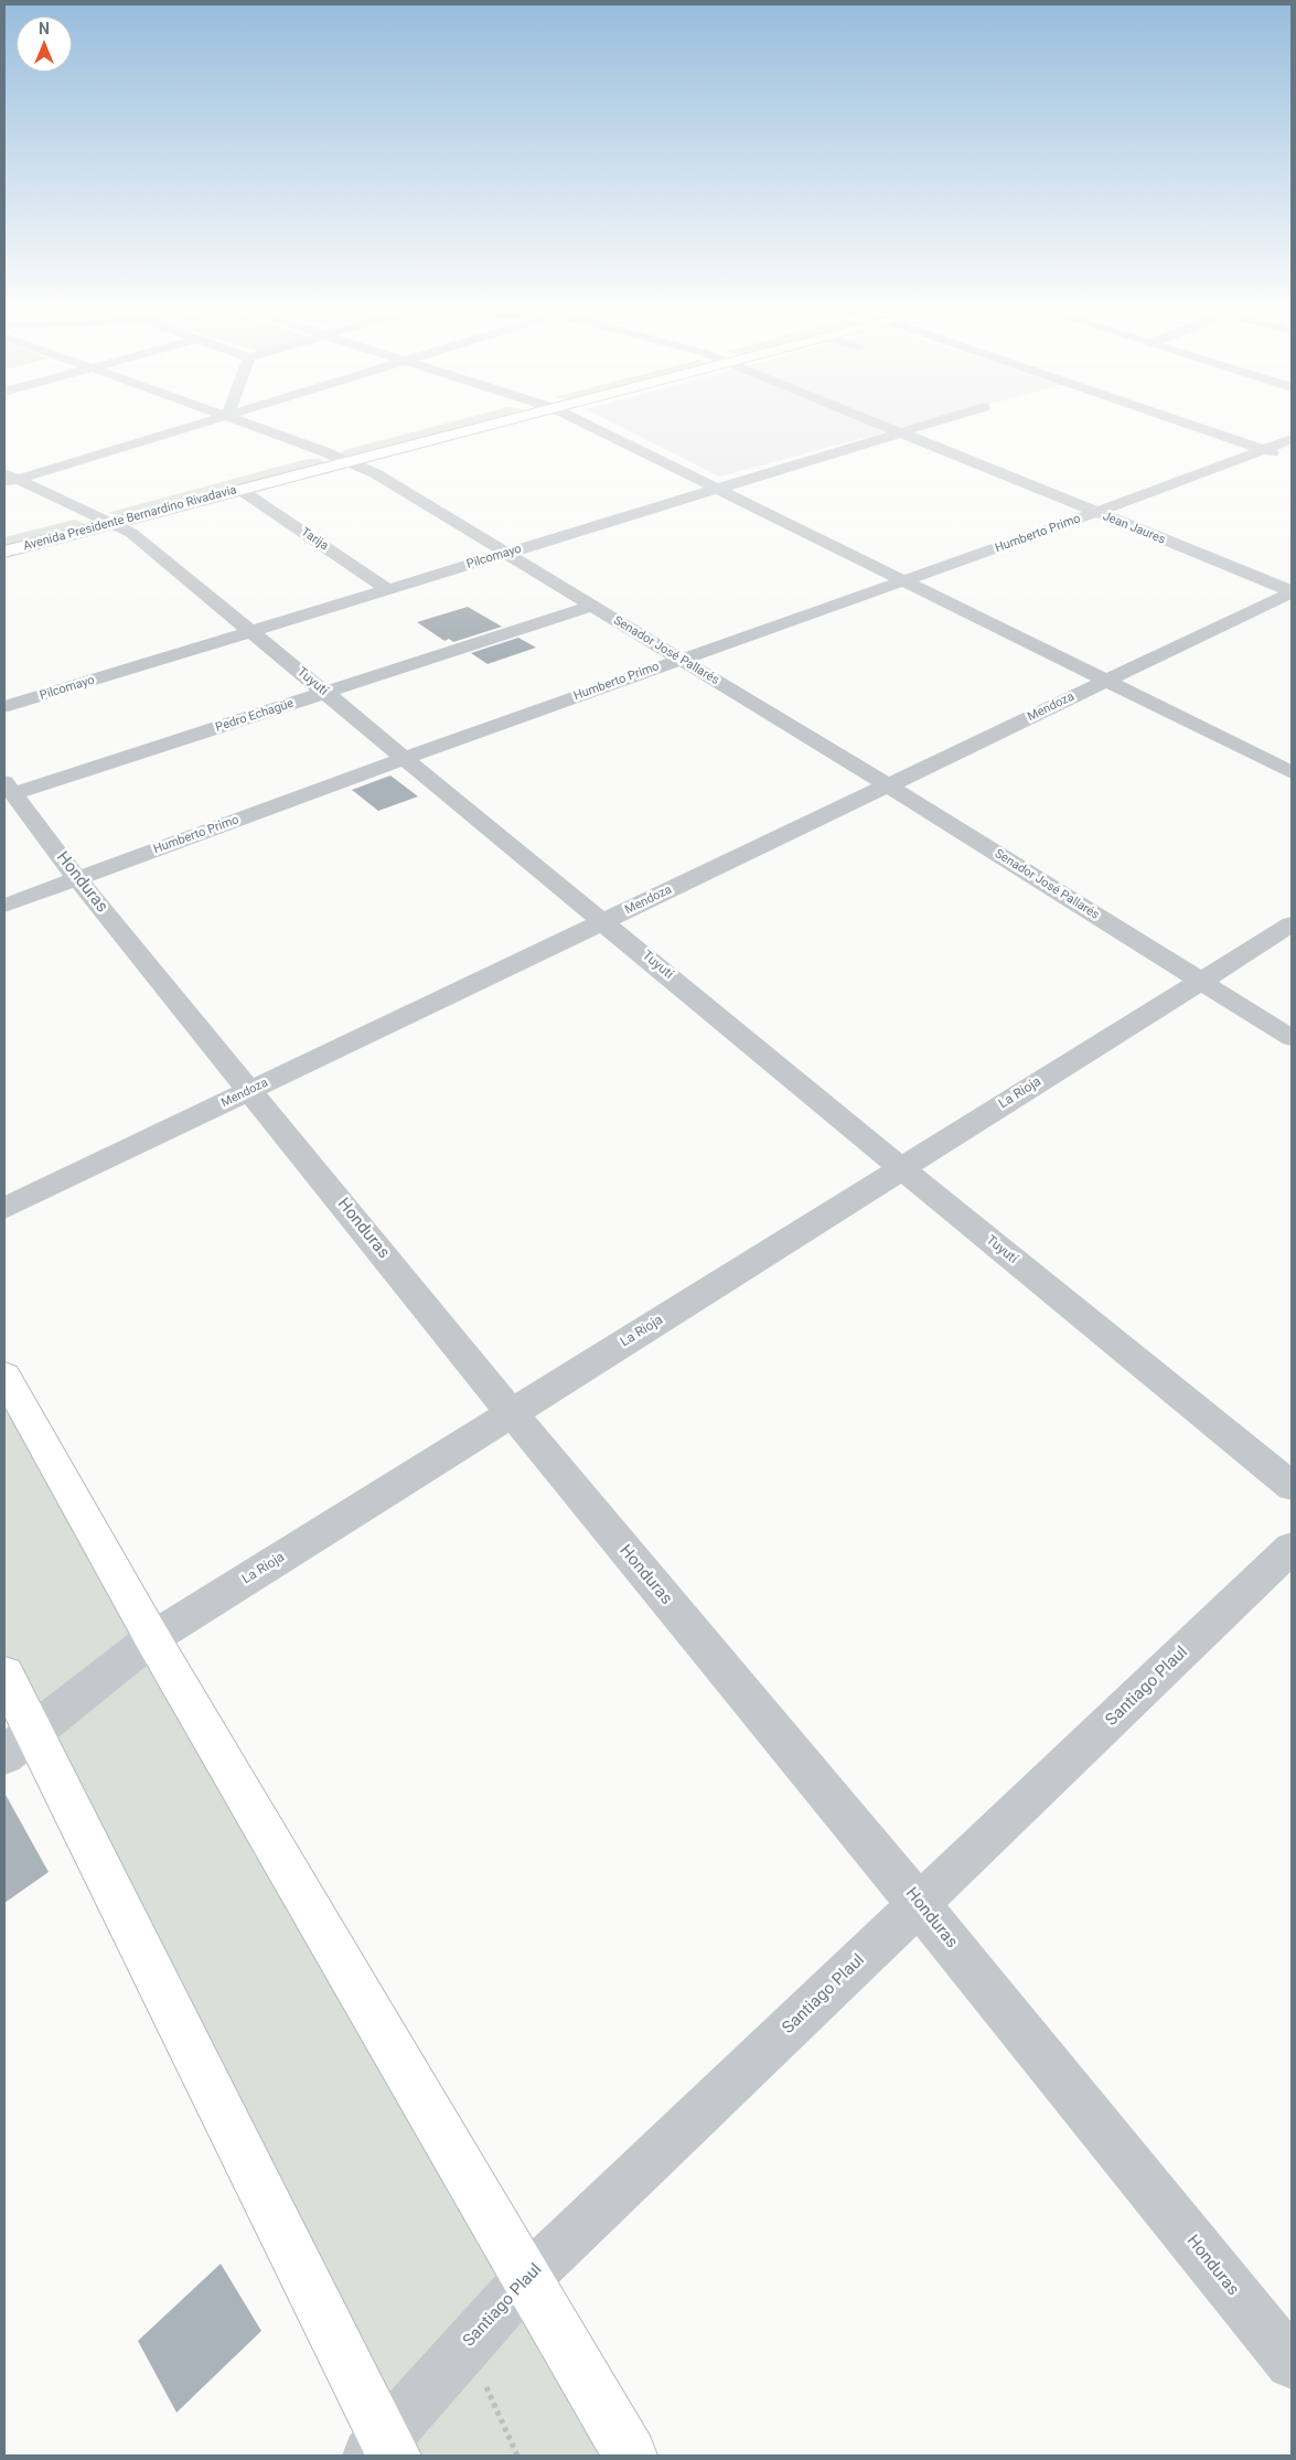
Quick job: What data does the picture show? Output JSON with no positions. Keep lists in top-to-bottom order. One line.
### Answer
{"streets":{"main road":["Avenida Presidente Bernardino Rivadavia"],"street":["Jean Jaures","Humberto Primo","Tarija","Pilcomayo","Senador José Pallarés","Tuyutí","Mendoza","Pedro Echagüe","Honduras","La Rioja","Santiago Plaul"]},"crossings":[["Avenida Presidente Bernardino Rivadavia","Tarija"],["Avenida Presidente Bernardino Rivadavia","Senador José Pallarés"],["Avenida Presidente Bernardino Rivadavia","Tuyutí"],["Jean Jaures","Humberto Primo"],["Jean Jaures","Pilcomayo"],["Jean Jaures","Mendoza"],["Humberto Primo","Senador José Pallarés"],["Humberto Primo","Tuyutí"],["Humberto Primo","Honduras"],["Tarija","Pilcomayo"],["Pilcomayo","Senador José Pallarés"],["Pilcomayo","Tuyutí"],["Senador José Pallarés","Mendoza"],["Senador José Pallarés","Pedro Echagüe"],["Senador José Pallarés","La Rioja"],["Tuyutí","Mendoza"],["Tuyutí","Pedro Echagüe"],["Tuyutí","La Rioja"],["Mendoza","Honduras"],["Pedro Echagüe","Honduras"],["Honduras","La Rioja"],["Honduras","Santiago Plaul"]],"north":"top"}
